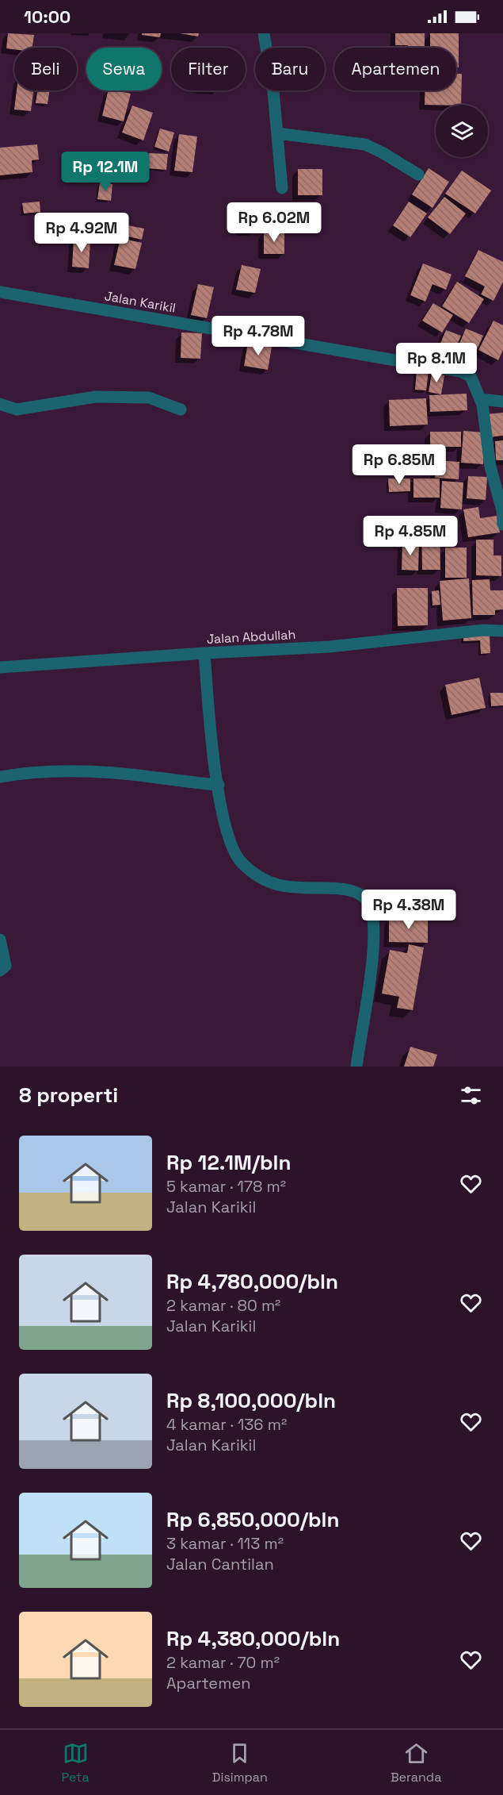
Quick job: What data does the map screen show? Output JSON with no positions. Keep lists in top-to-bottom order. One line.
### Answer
{"streets":{"street":["Jalan Karikil","Jalan Abdullah"]},"page":{"status":"10:00","chip":["Beli","Sewa","Filter","Baru","Apartemen"],"price":["Rp 12.1M","Rp 6.02M","Rp 4.92M","Rp 4.78M","Rp 8.1M","Rp 6.85M","Rp 4.85M","Rp 4.38M"],"heading":"8 properti","list":[{"name":"Rp 12.1M/bln","note":"5 kamar · 178 m² · Jalan Karikil"},{"name":"Rp 4,780,000/bln","note":"2 kamar · 80 m² · Jalan Karikil"},{"name":"Rp 8,100,000/bln","note":"4 kamar · 136 m² · Jalan Karikil"},{"name":"Rp 6,850,000/bln","note":"3 kamar · 113 m² · Jalan Cantilan"},{"name":"Rp 4,380,000/bln","note":"2 kamar · 70 m² · Apartemen"}],"tabs":["Peta","Disimpan","Beranda"]}}
